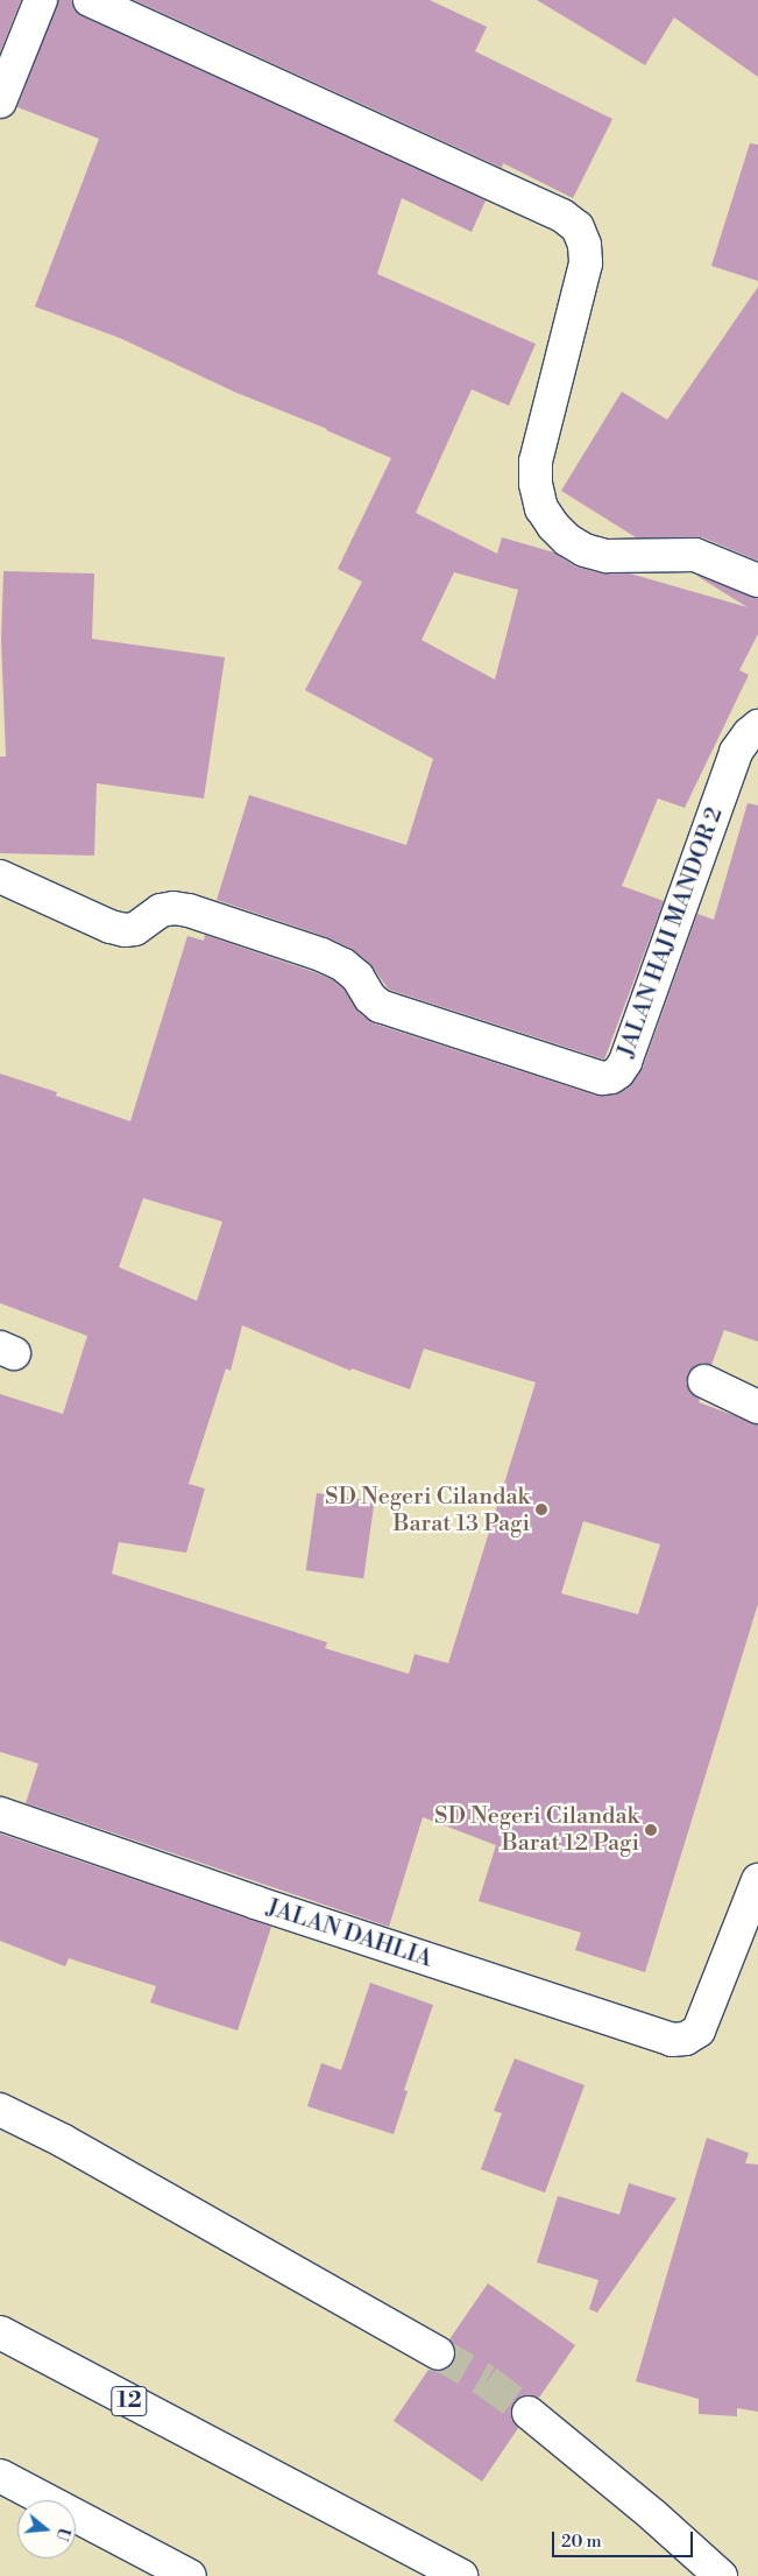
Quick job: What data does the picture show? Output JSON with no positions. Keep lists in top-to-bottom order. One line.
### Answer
{"streets":{"main road":["JALAN HAJI MANDOR 2","JALAN DAHLIA","12"]},"places":["SD Negeri Cilandak Barat 13 Pagi","SD Negeri Cilandak Barat 12 Pagi"],"scale_bar":"20 m","north":"right"}
